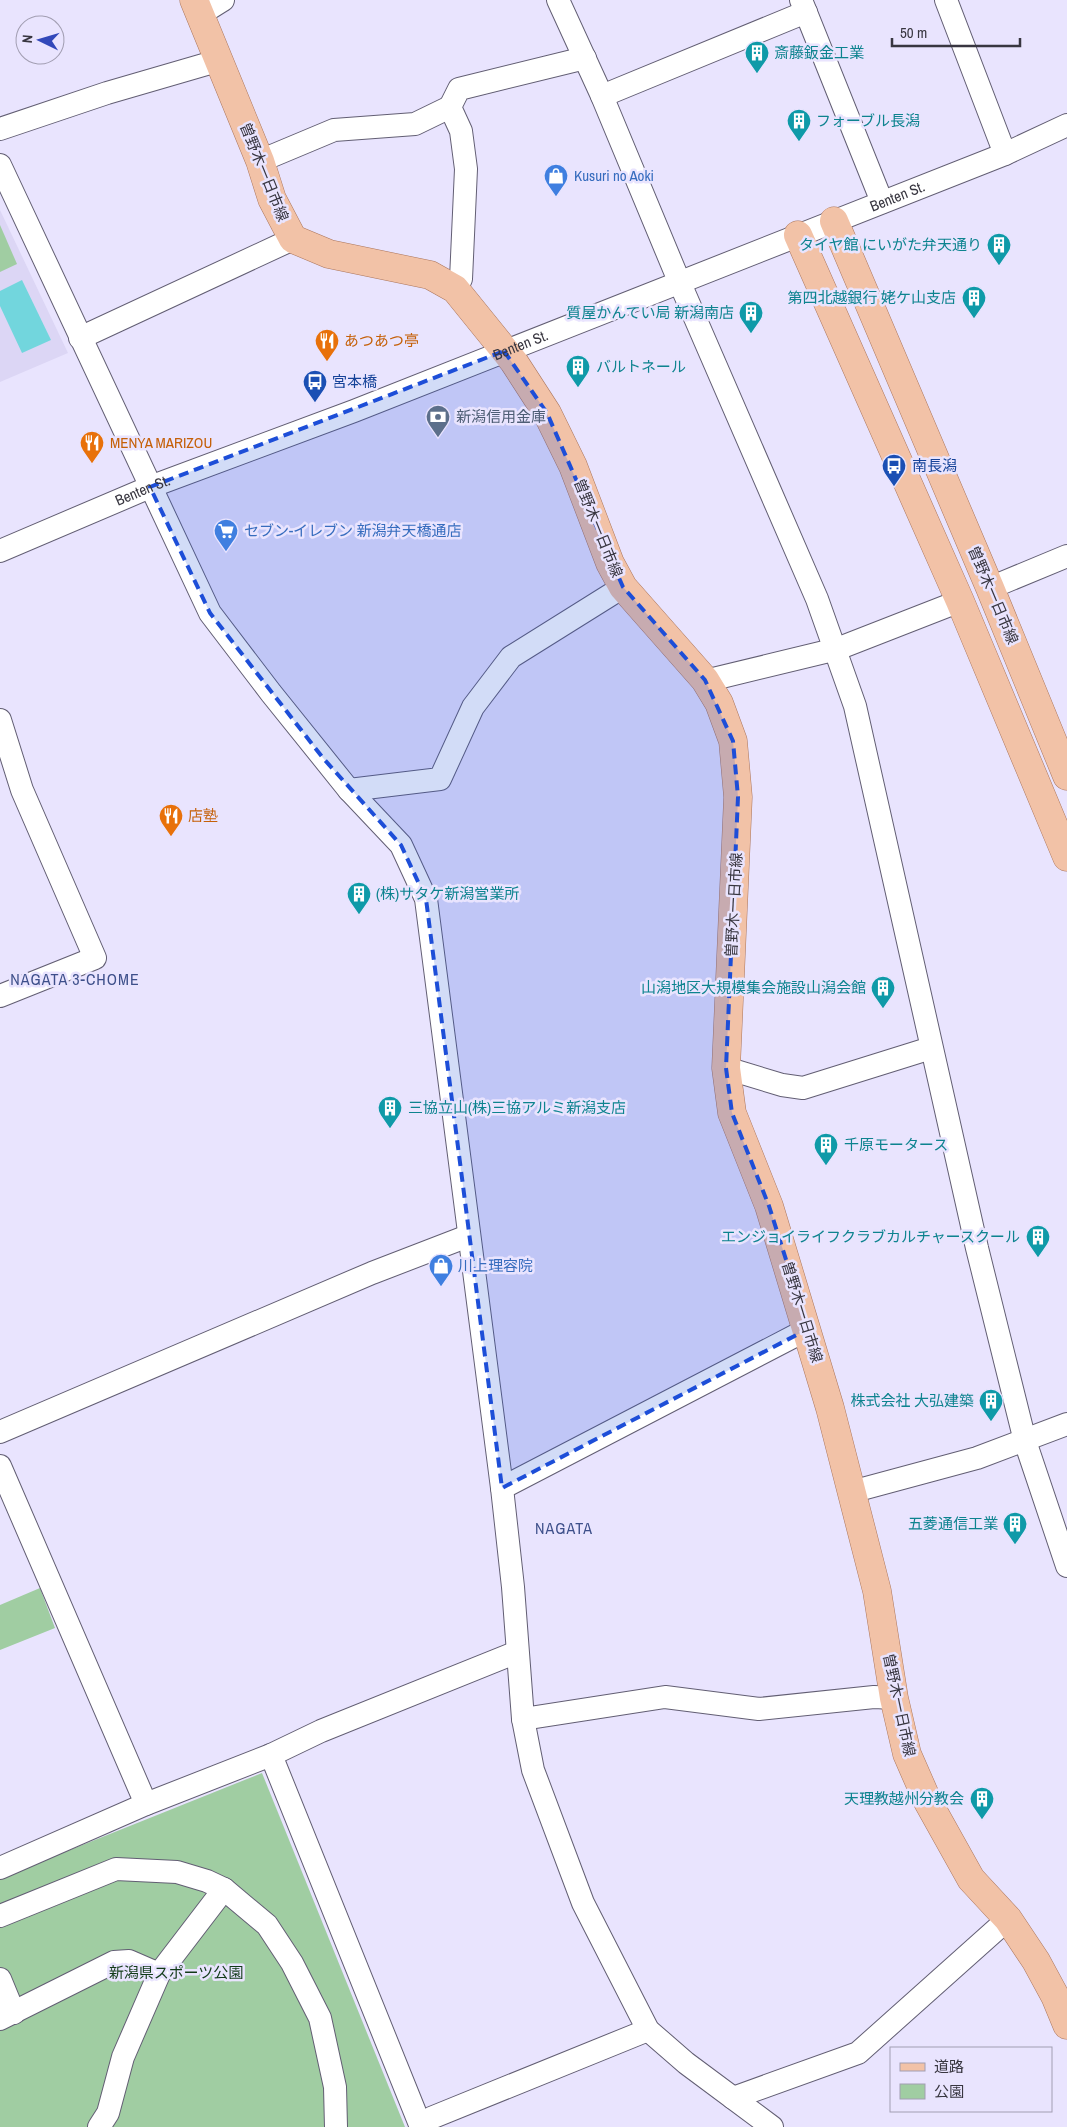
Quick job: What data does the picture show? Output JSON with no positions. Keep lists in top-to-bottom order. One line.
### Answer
{"streets":{"main road":["曽野木一日市線"],"street":["Benten St."]},"crossings":[["曽野木一日市線","Benten St."]],"districts":["NAGATA 3-CHOME","NAGATA"],"parks":["新潟県スポーツ公園"],"places":{"building":["斎藤鈑金工業","フォーブル長潟","タイヤ館 にいがた弁天通り","第四北越銀行 姥ケ山支店","質屋かんてい局 新潟南店","バルトネール","(株)サタケ新潟営業所","山潟地区大規模集会施設山潟会館","三協立山(株)三協アルミ新潟支店","千原モータース","エンジョイライフクラブカルチャースクール","株式会社 大弘建築","五菱通信工業","天理教越州分教会"],"shop":["Kusuri no Aoki","川上理容院"],"restaurant":["あつあつ亭","MENYA MARIZOU","店塾"],"bus stop":["宮本橋","南長潟"],"bank":["新潟信用金庫"],"supermarket":["セブン-イレブン 新潟弁天橋通店"]},"legend":["道路","公園"],"scale_bar":"50 m","north":"left"}
